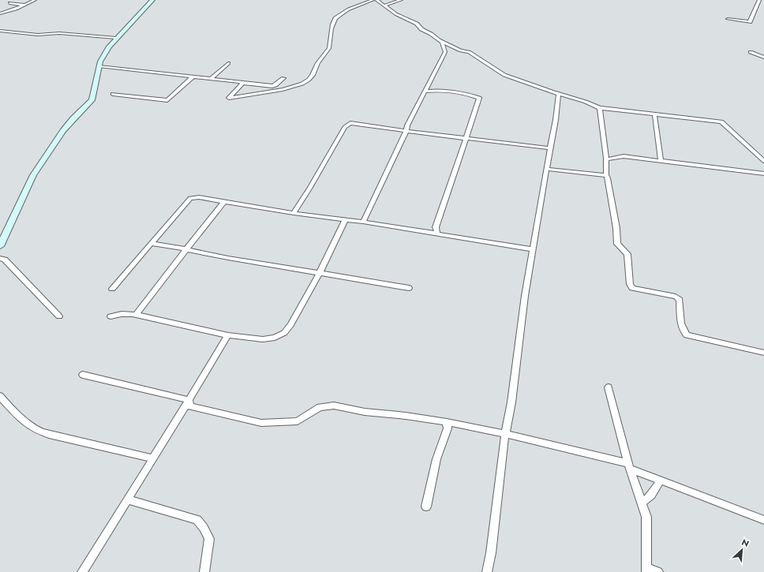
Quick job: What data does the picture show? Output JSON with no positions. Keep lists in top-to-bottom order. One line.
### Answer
{"north":"top right"}
